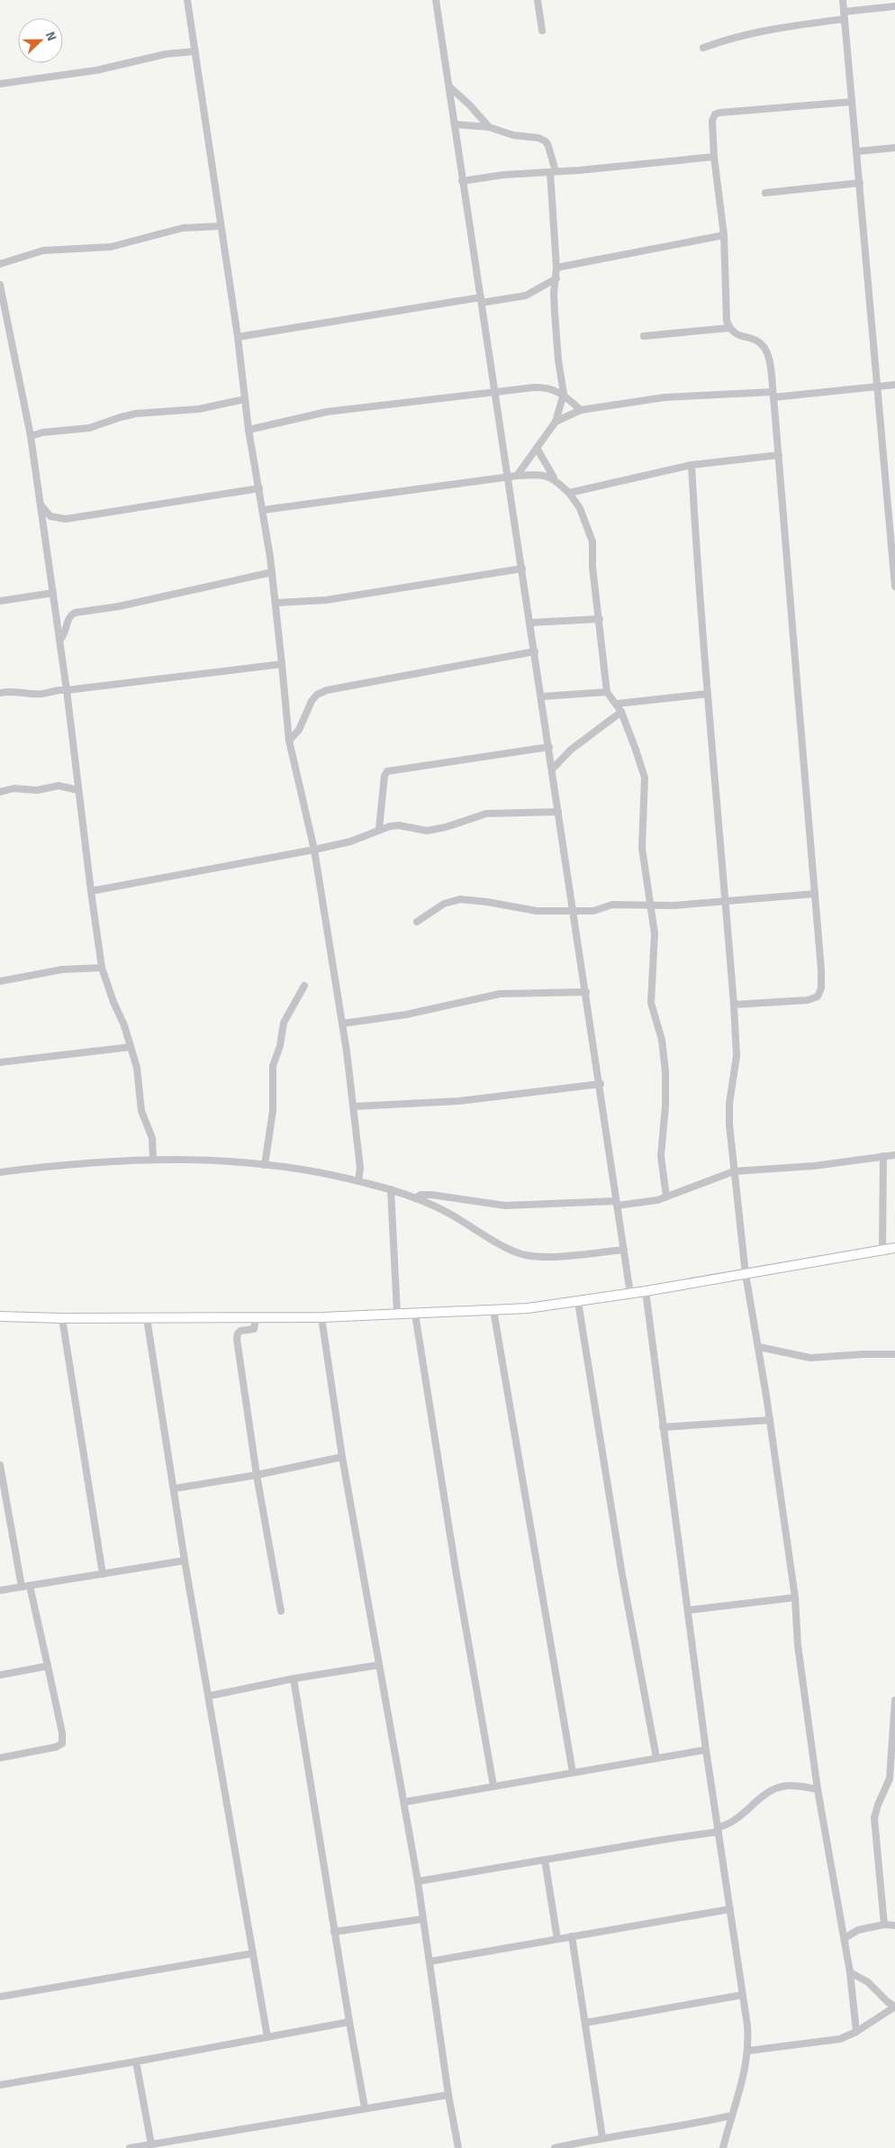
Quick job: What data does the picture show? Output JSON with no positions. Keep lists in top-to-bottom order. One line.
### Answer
{"north":"right"}
